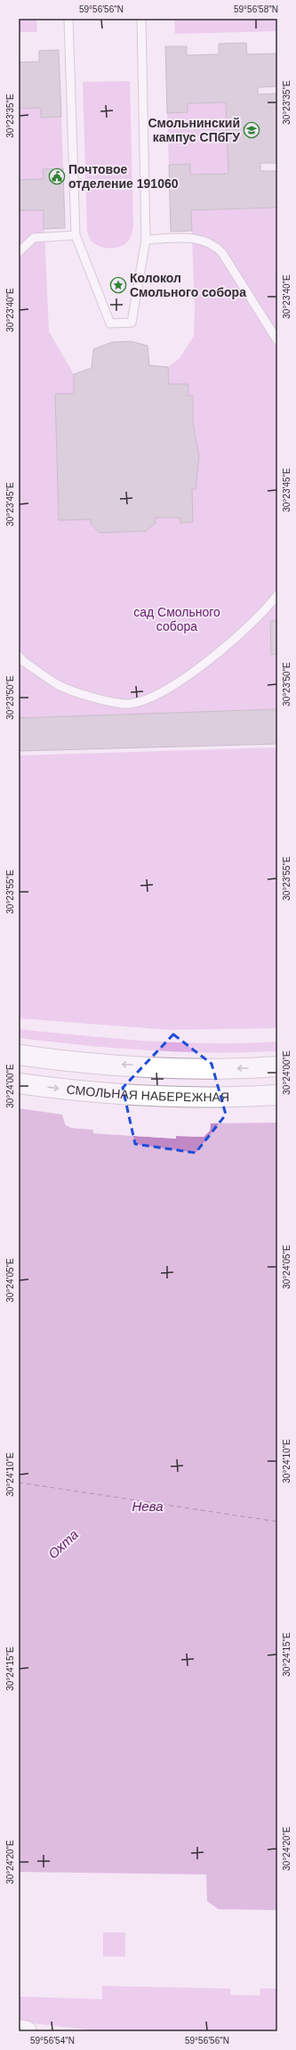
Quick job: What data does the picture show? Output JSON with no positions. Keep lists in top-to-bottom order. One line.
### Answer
{"streets":{"main road":["СМОЛЬНАЯ НАБЕРЕЖНАЯ"]},"water":["Нева","Охта"],"parks":["сад Смольного собора"],"places":{"school or university":["Смольнинский кампус СПбГУ"],"public building":["Почтовое отделение 191060"],"place":["Колокол Смольного собора"]},"coordinates":["59°56'56\"N","59°56'58\"N","30°23'35\"E","30°23'40\"E","30°23'45\"E","30°23'50\"E","30°23'55\"E","30°24'00\"E","30°24'05\"E","30°24'10\"E","30°24'15\"E","30°24'20\"E","59°56'54\"N"]}
